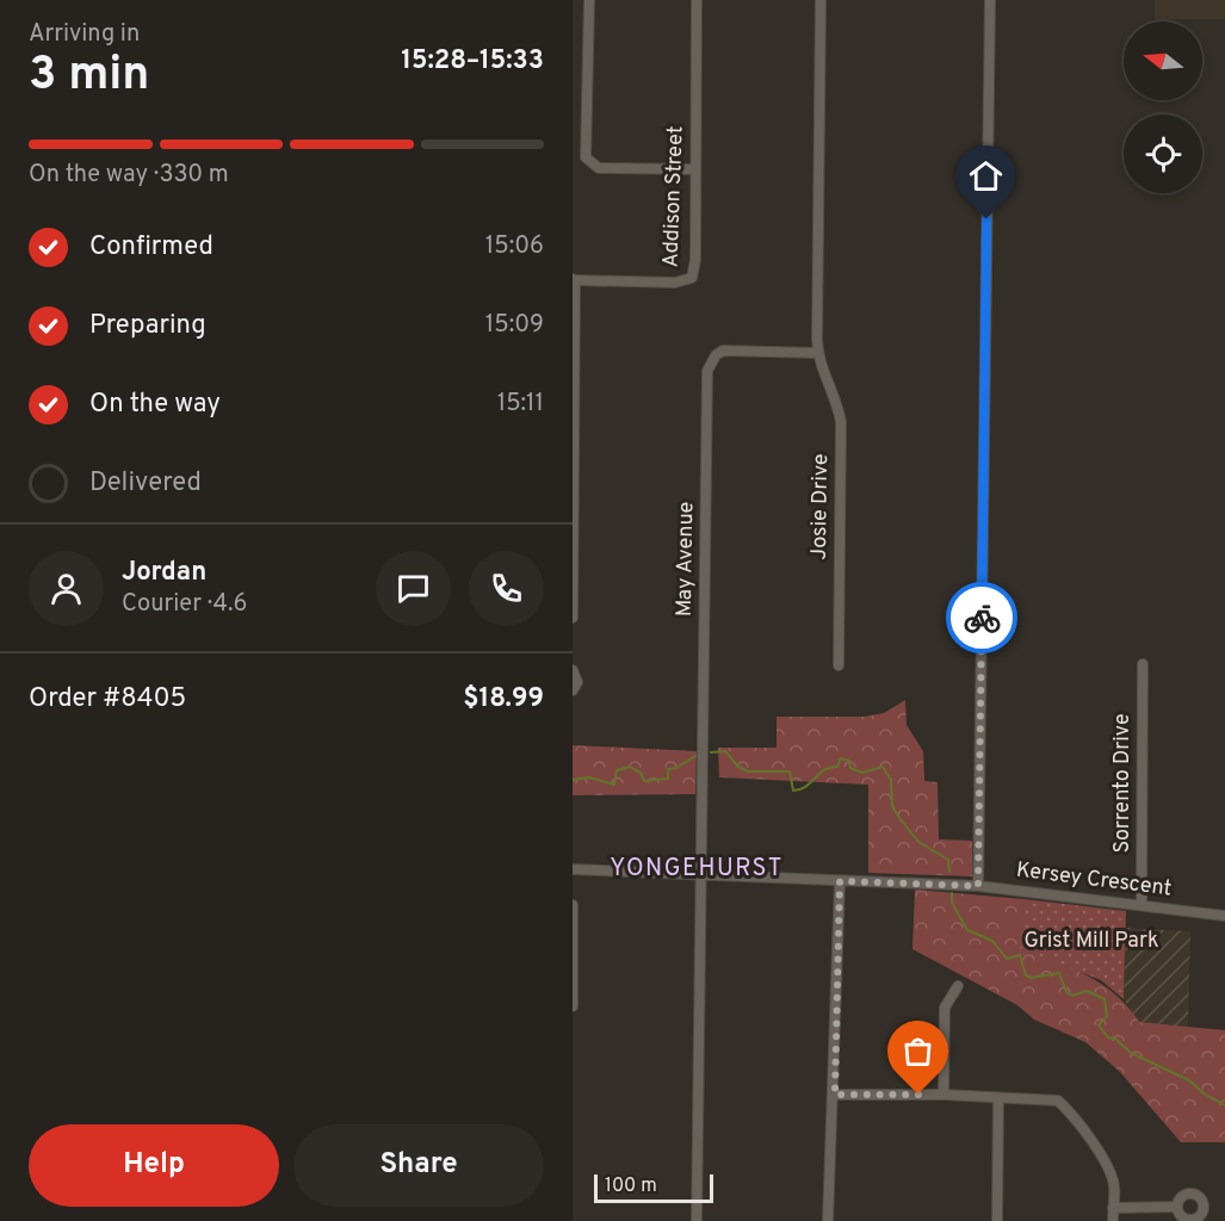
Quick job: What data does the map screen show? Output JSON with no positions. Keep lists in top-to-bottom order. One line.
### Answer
{"streets":{"street":["Addison Street","Josie Drive","May Avenue","Sorrento Drive","Kersey Crescent"]},"crossings":[["Josie Drive","May Avenue"],["May Avenue","Kersey Crescent"],["Sorrento Drive","Kersey Crescent"]],"districts":["YONGEHURST"],"parks":["Grist Mill Park"],"scale_bar":"100 m","north":"left","page":{"heading":["3 min","Arriving in","15:28–15:33"],"panel":["Jordan","Courier · 4.6","Order #8405","$18.99"],"bar":"On the way · 330 m","list":[["Confirmed","15:06"],["Preparing","15:09"],["On the way","15:11"],"Delivered"],"buttons":["Help","Share"],"scale":"100 m"}}
